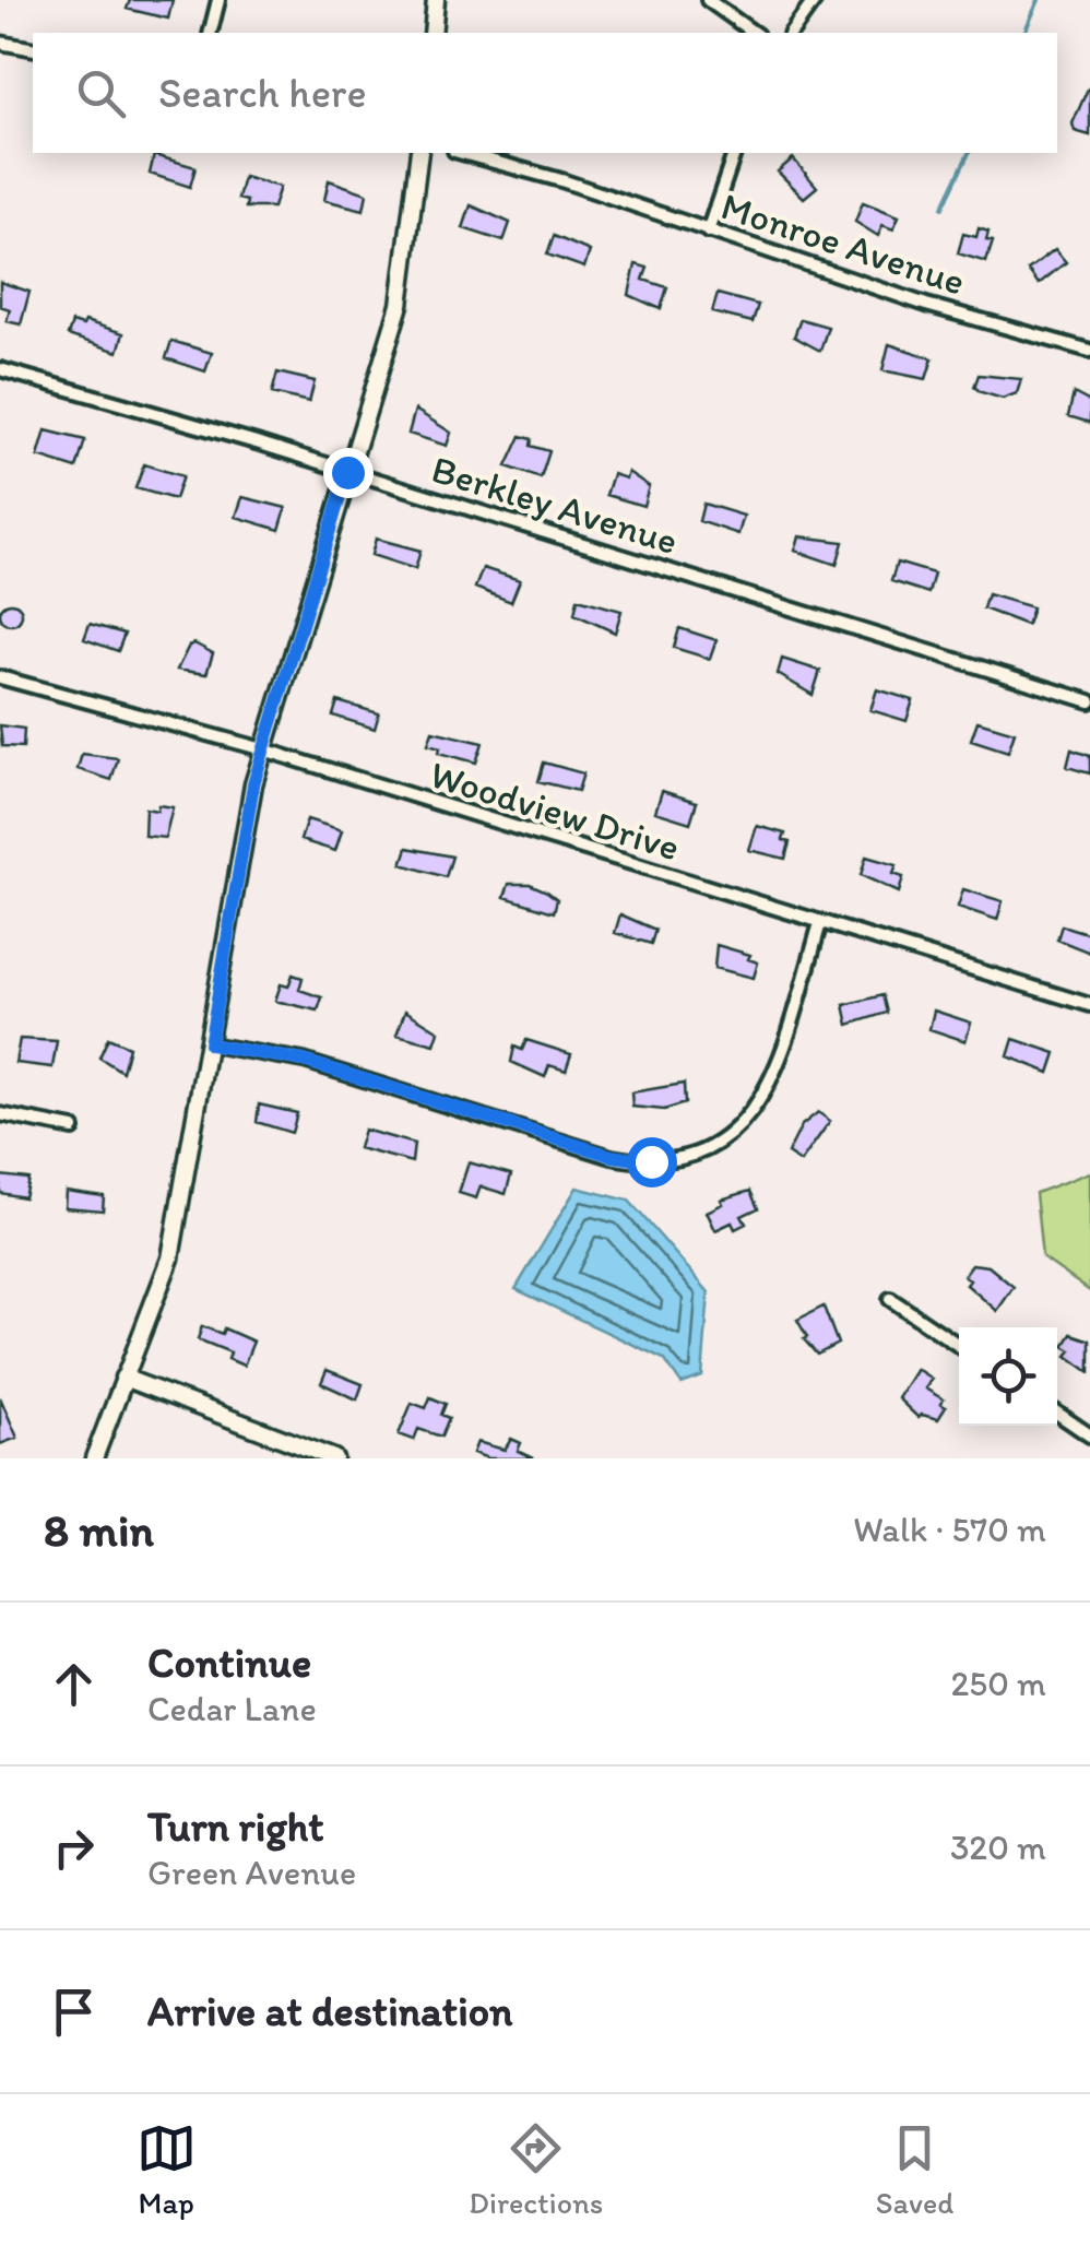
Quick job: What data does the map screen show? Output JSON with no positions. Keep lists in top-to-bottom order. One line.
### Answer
{"streets":{"street":["Monroe Avenue","Berkley Avenue","Woodview Drive"]},"page":{"search":"Search here","heading":["8 min","Walk · 570 m"],"list":[["Continue","Cedar Lane","250 m"],["Turn right","Green Avenue","320 m"],"Arrive at destination"],"nav":["Map","Directions","Saved"]}}
